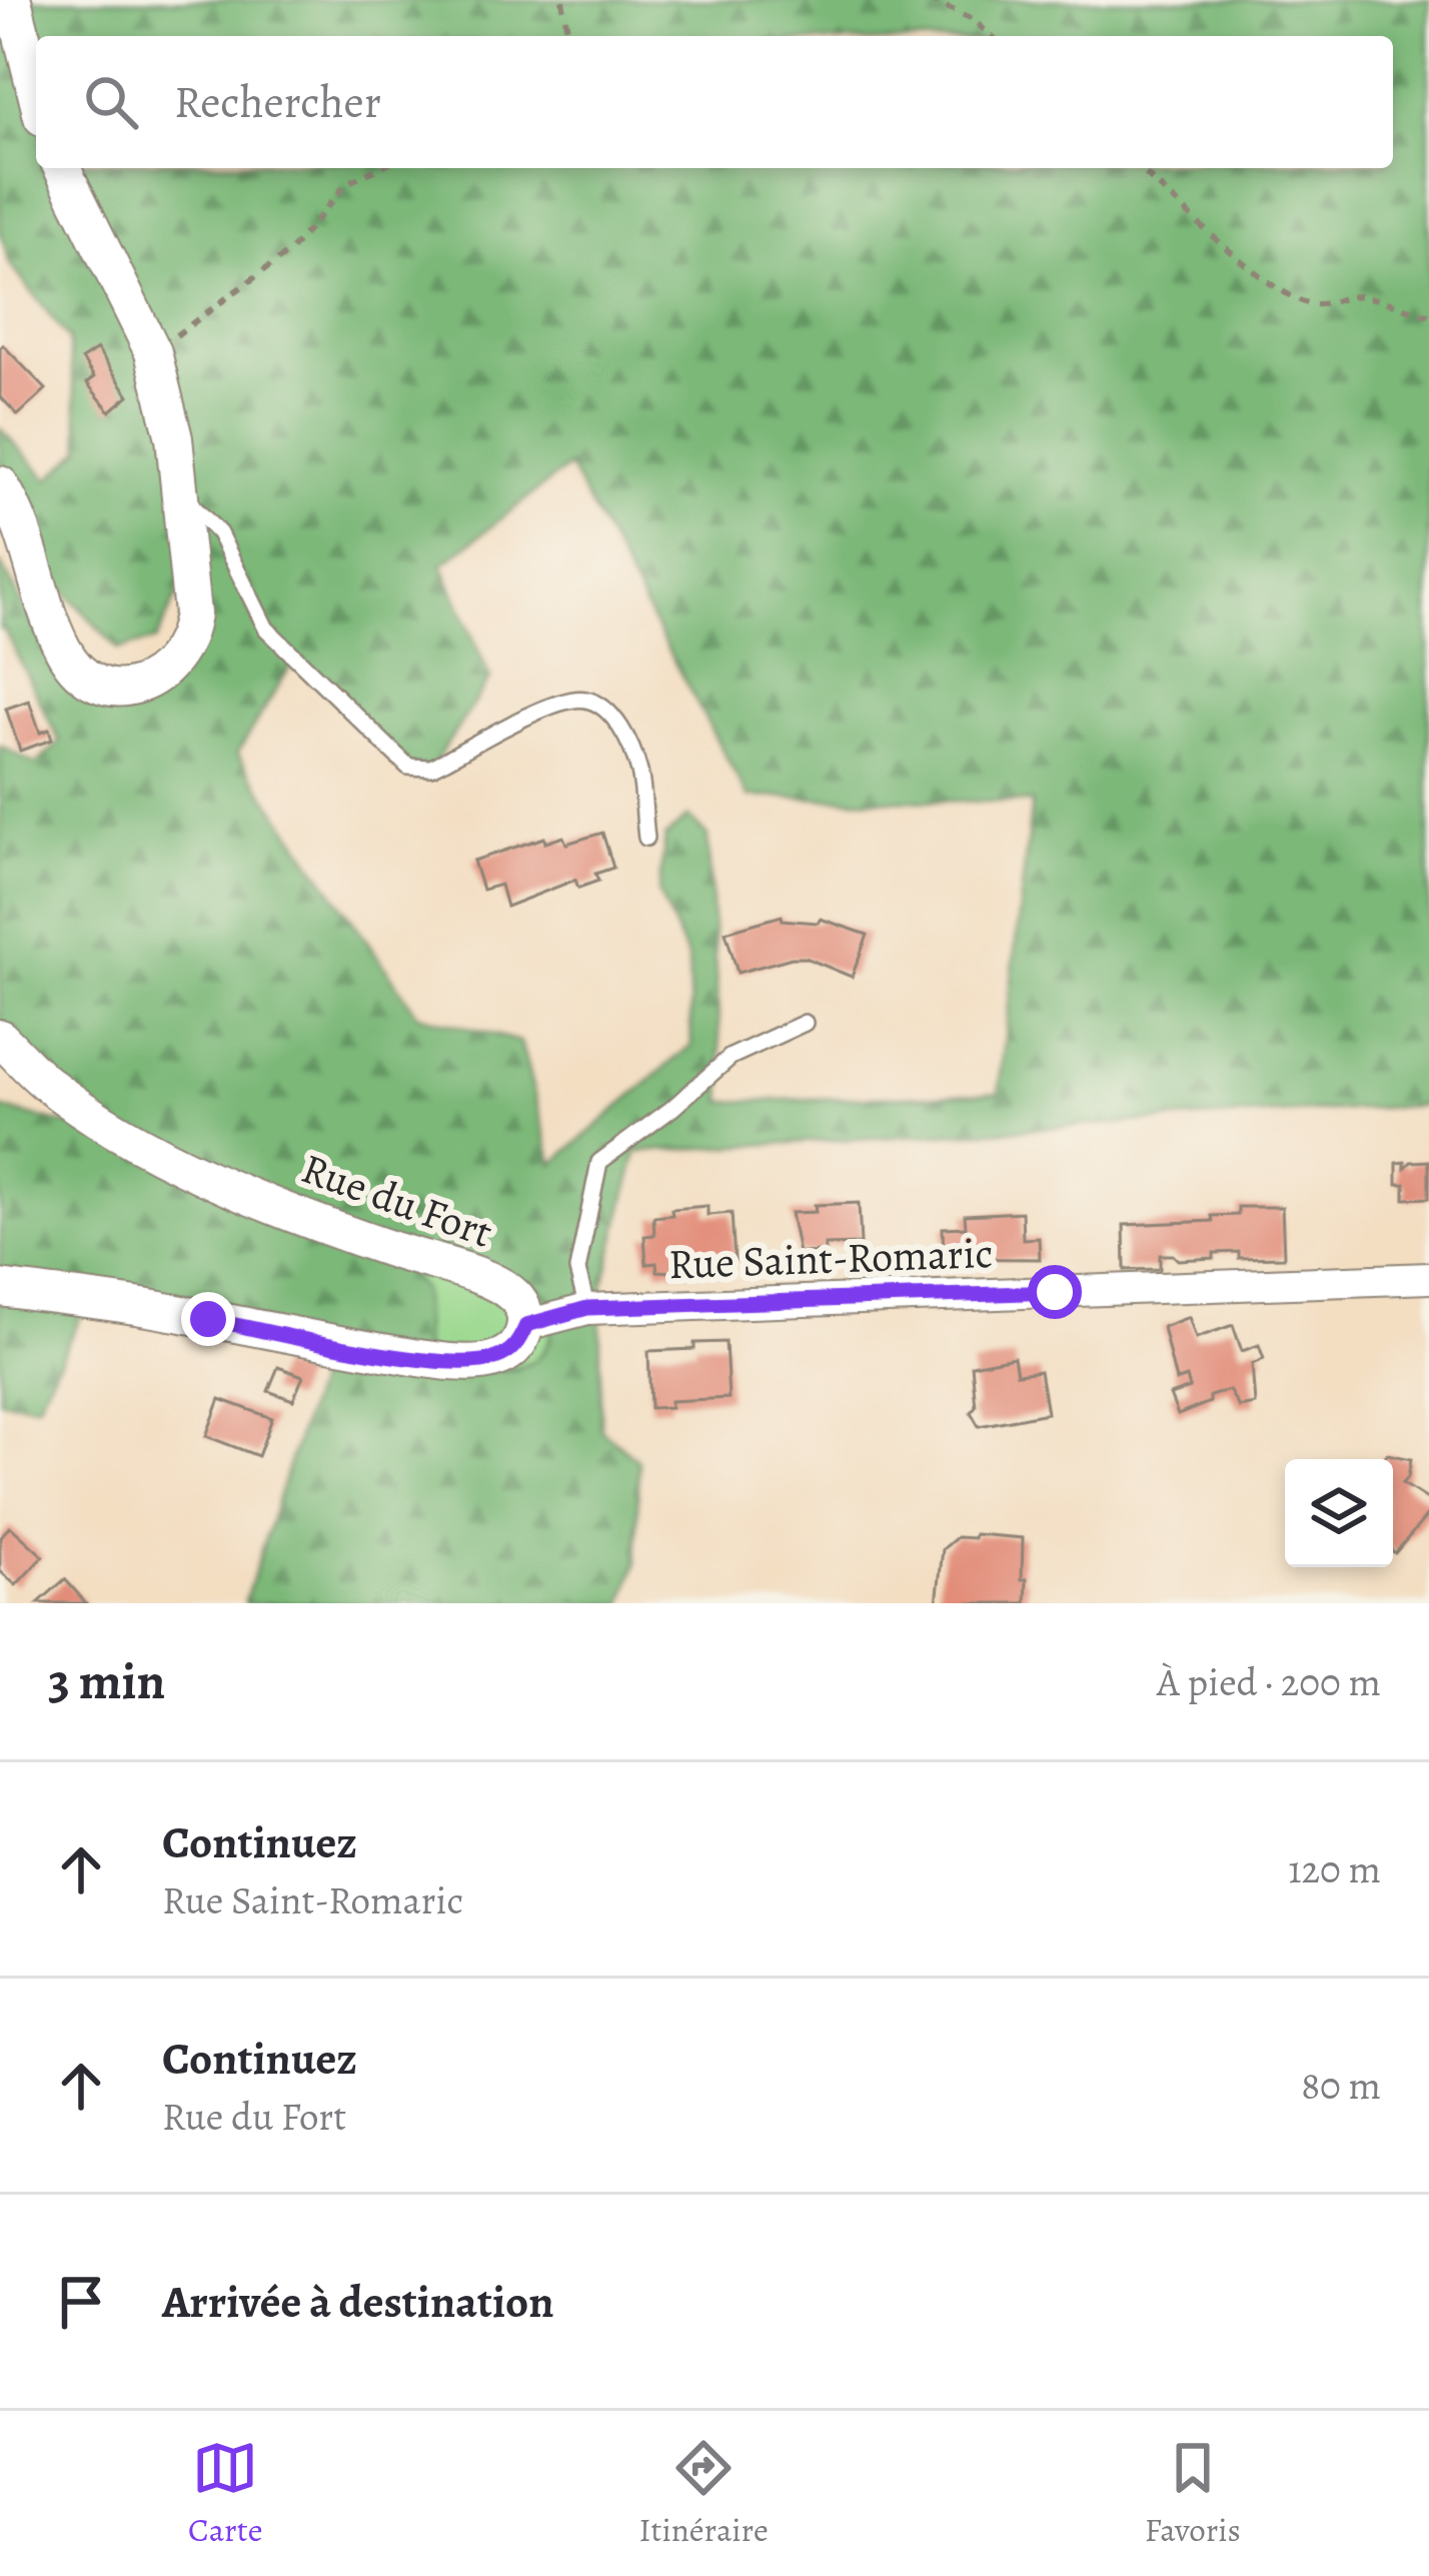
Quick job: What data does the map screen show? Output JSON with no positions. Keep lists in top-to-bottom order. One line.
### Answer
{"streets":{"street":["Rue du Fort","Rue Saint-Romaric"]},"crossings":[["Rue du Fort","Rue Saint-Romaric"]],"page":{"search":"Rechercher","heading":["3 min","À pied · 200 m"],"list":[["Continuez","Rue Saint-Romaric","120 m"],["Continuez","Rue du Fort","80 m"],"Arrivée à destination"],"nav":["Carte","Itinéraire","Favoris"]}}
